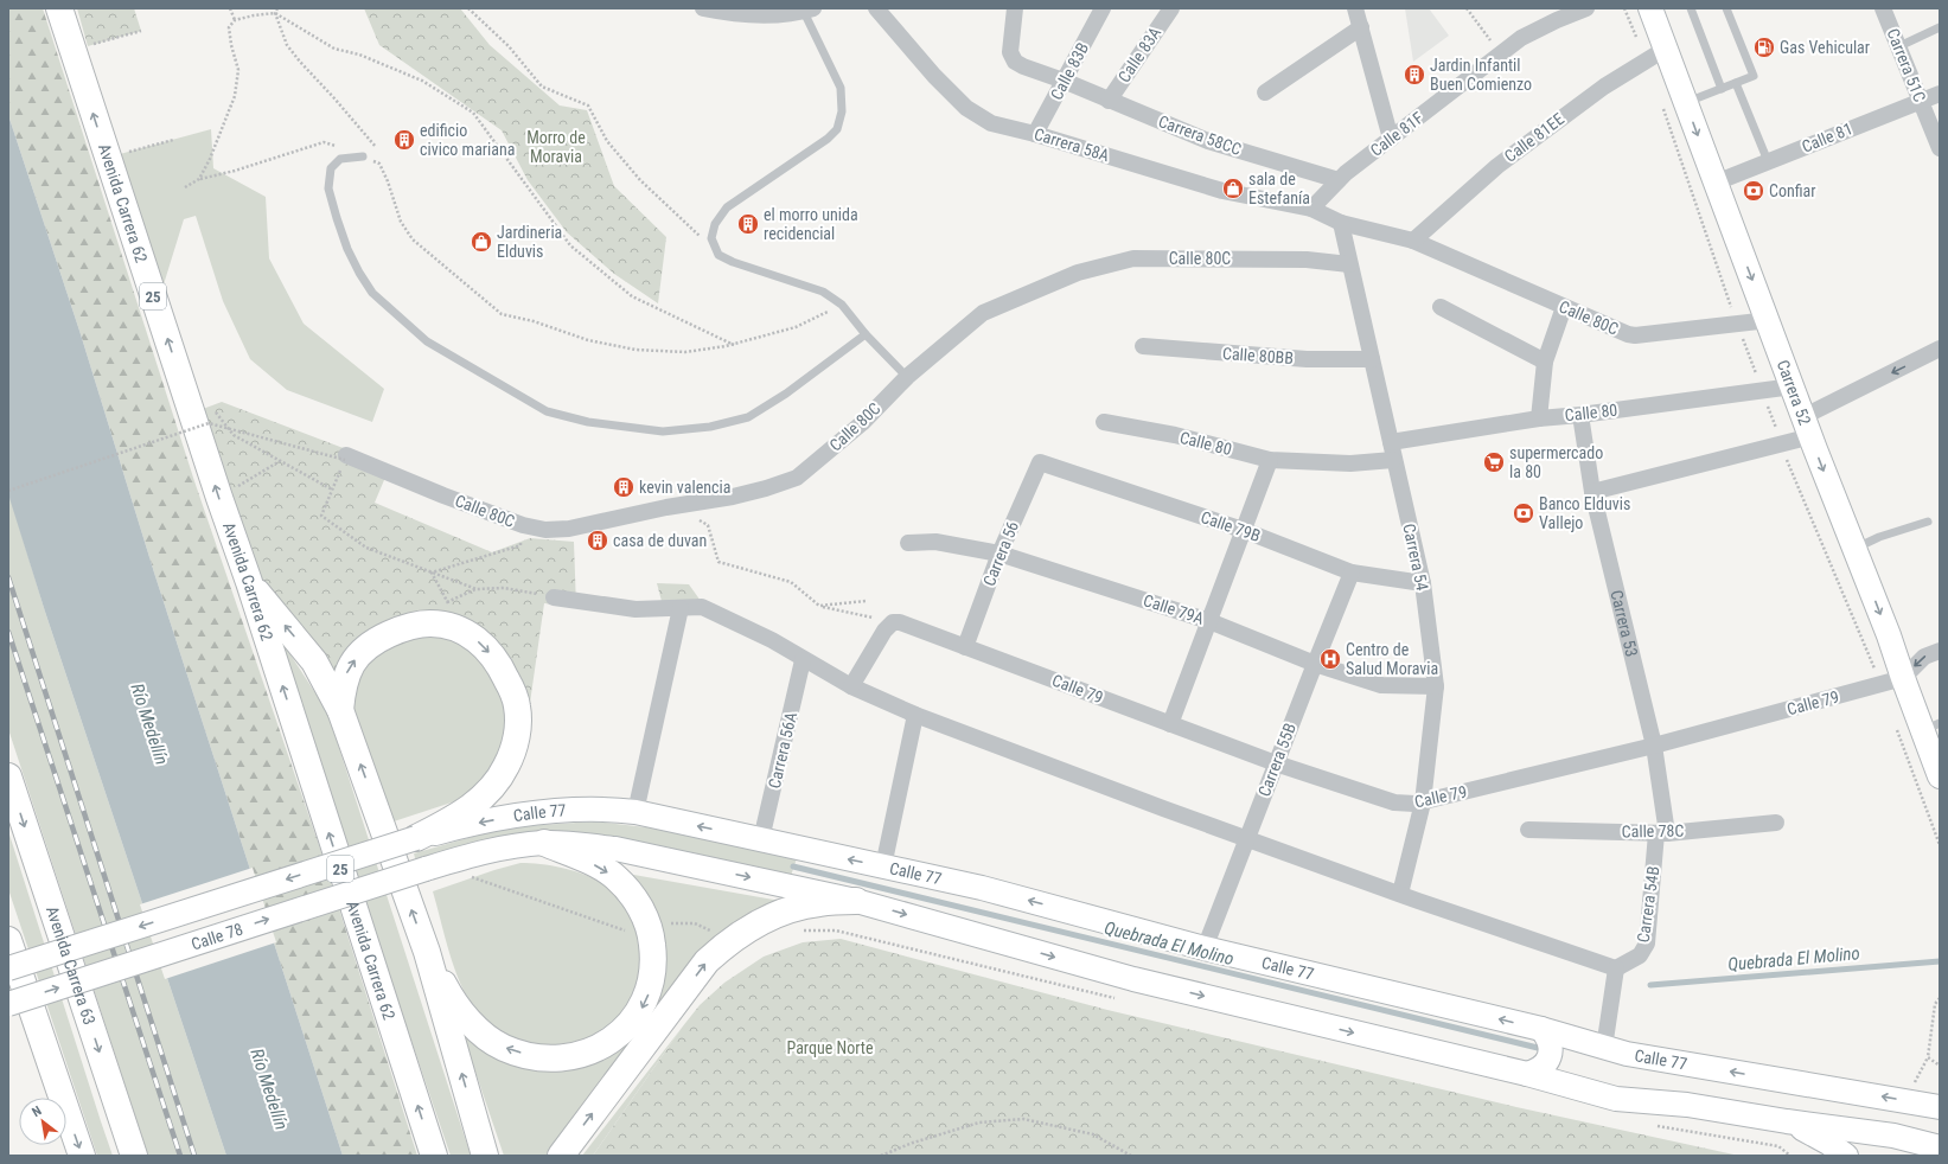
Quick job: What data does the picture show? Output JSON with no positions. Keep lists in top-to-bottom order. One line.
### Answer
{"streets":{"highway":["Avenida Carrera 62","25","Avenida Carrera 63"],"main road":["Carrera 52","Calle 77","Calle 78"],"street":["Calle 83A","Carrera 51C","Calle 83B","Calle 81F","Carrera 58CC","Calle 81EE","Calle 81","Carrera 58A","Calle 80C","Calle 80BB","Calle 80","Calle 79B","Carrera 56","Carrera 54","Calle 79A","Carrera 53","Calle 79","Carrera 56A","Carrera 55B","Calle 78C","Carrera 54B"]},"crossings":[["Calle 83A","Carrera 58CC"],["Carrera 51C","Calle 81"],["Calle 83B","Carrera 58CC"],["Calle 83B","Carrera 58A"],["Calle 81F","Carrera 58CC"],["Calle 81F","Carrera 58A"],["Calle 81F","Calle 80C"],["Calle 81EE","Calle 80C"],["Calle 81EE","Carrera 52"],["Calle 81","Carrera 52"],["Carrera 58A","Calle 80C"],["Calle 80C","Carrera 52"],["Calle 80C","Carrera 54"],["Calle 80BB","Carrera 54"],["Carrera 52","Calle 80"],["Carrera 52","Calle 79"],["Calle 80","Carrera 54"],["Calle 80","Carrera 53"],["Calle 79B","Carrera 56"],["Calle 79B","Carrera 54"],["Calle 79B","Carrera 55B"],["Carrera 56","Calle 79A"],["Carrera 56","Calle 79"],["Carrera 54","Calle 79A"],["Carrera 54","Calle 79"],["Calle 79A","Carrera 55B"],["Carrera 53","Calle 79"],["Carrera 53","Calle 78C"],["Carrera 53","Carrera 54B"],["Calle 79","Carrera 55B"],["Carrera 56A","Calle 77"],["Carrera 55B","Calle 77"],["Calle 77","Calle 78"],["Calle 78C","Carrera 54B"]],"one_way":["Carrera 52"],"water":["Río Medellín","Quebrada El Molino"],"parks":["Morro de Moravia","Parque Norte"],"places":{"fuel station":["Gas Vehicular"],"building":["Jardin Infantil Buen Comienzo","edificio civico mariana","el morro unida recidencial","kevin valencia","casa de duvan"],"shop":["sala de Estefanía","Jardineria Elduvis"],"bank":["Confiar","Banco Elduvis Vallejo"],"supermarket":["supermercado la 80"],"hospital":["Centro de Salud Moravia"]},"north":"top left"}
